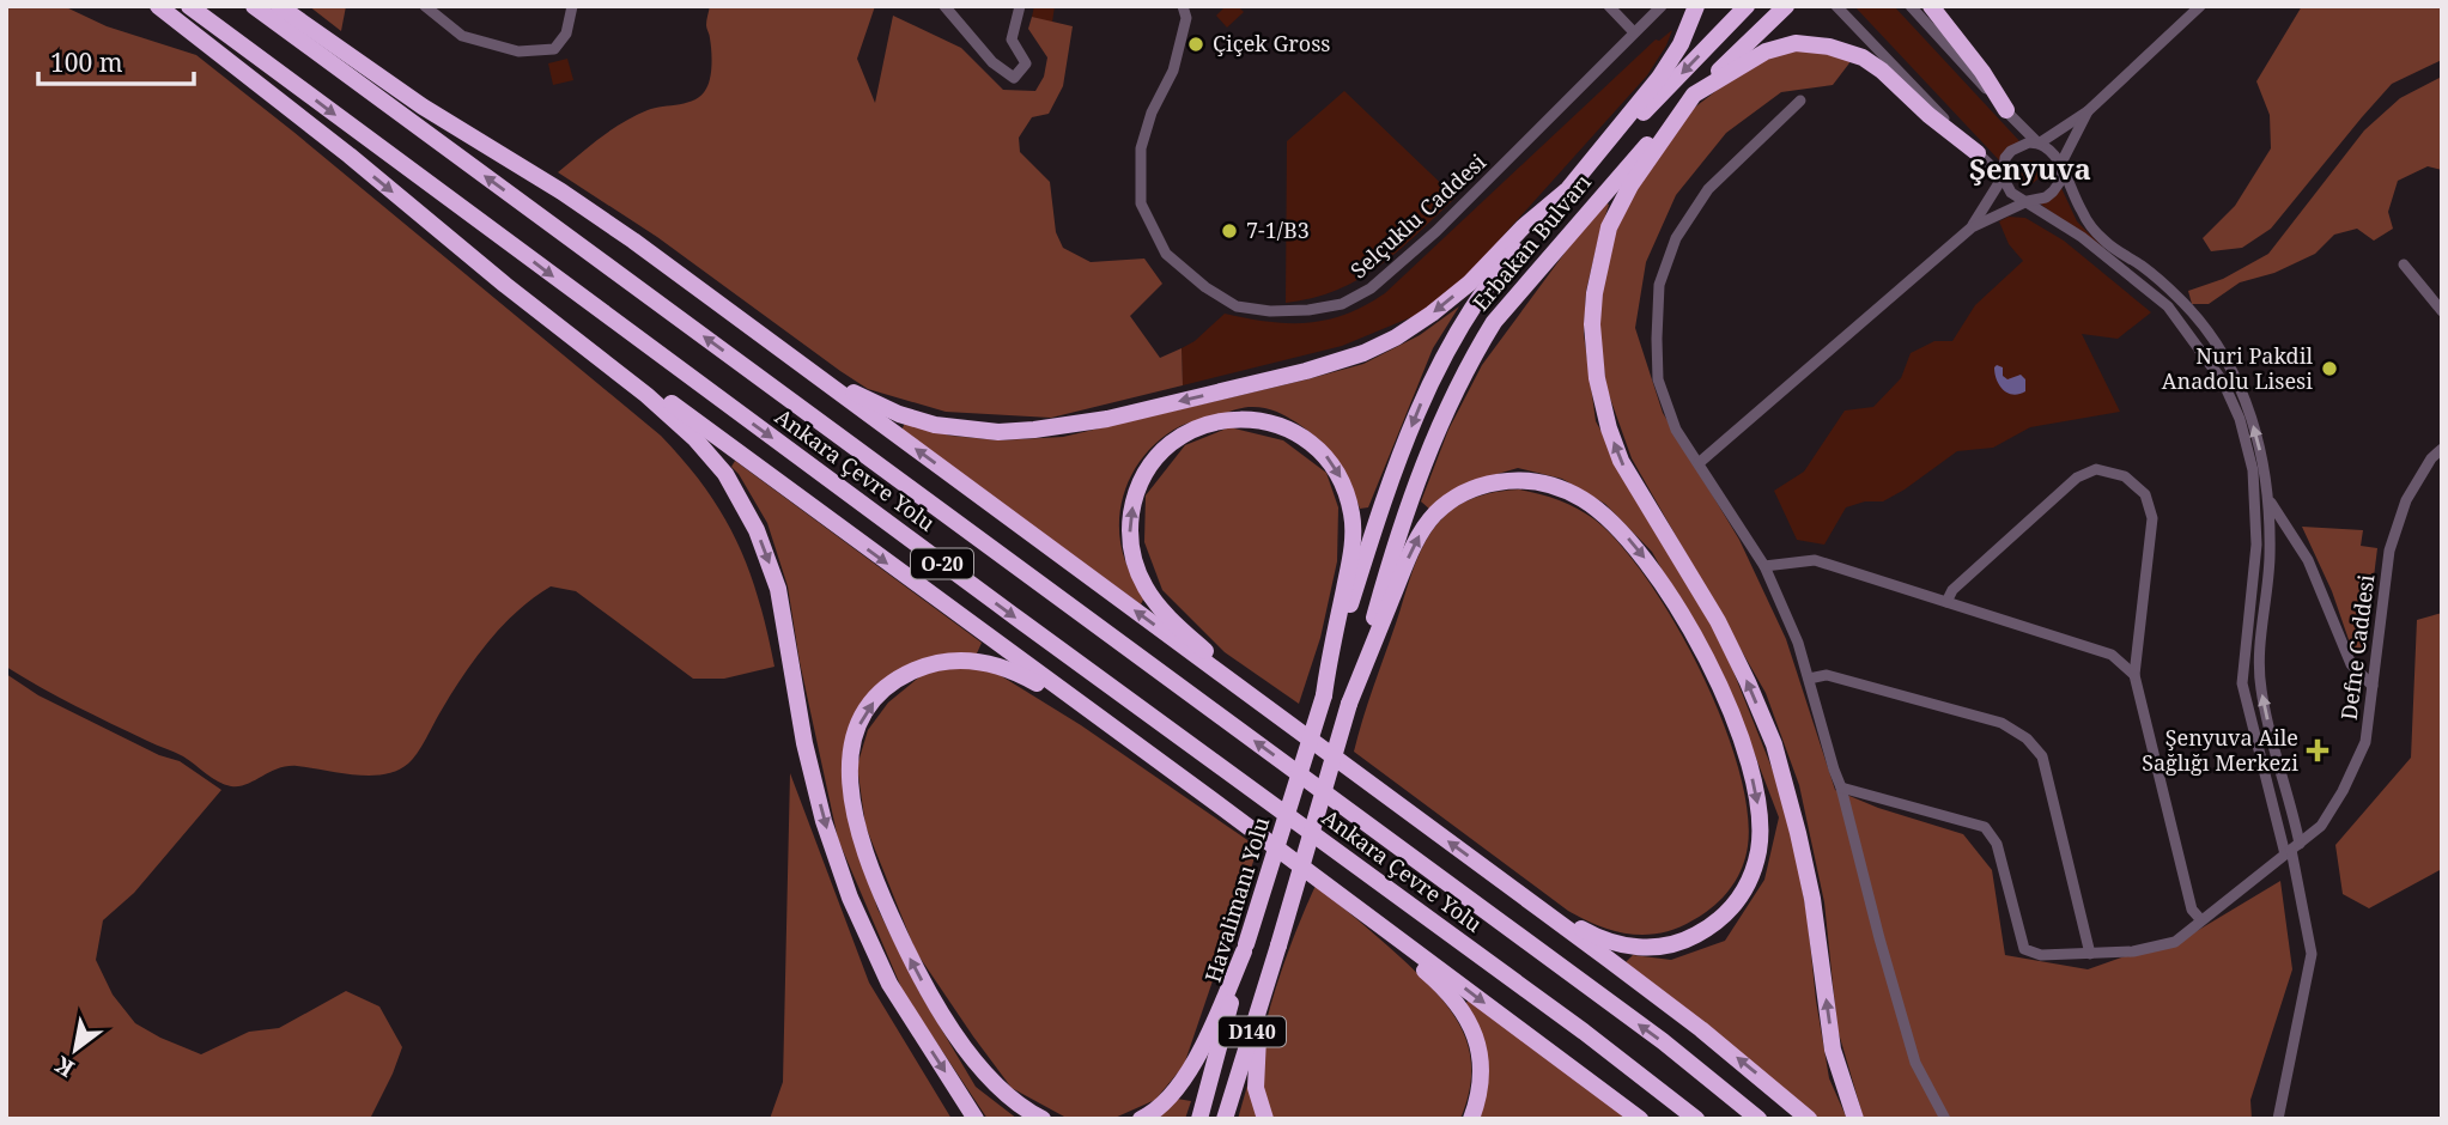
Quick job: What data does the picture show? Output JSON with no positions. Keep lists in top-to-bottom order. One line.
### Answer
{"streets":{"highway":["Erbakan Bulvarı","Ankara Çevre Yolu","O-20","Havalimanı Yolu","D140"],"street":["Selçuklu Caddesi","Defne Caddesi"]},"crossings":[["Erbakan Bulvarı","Havalimanı Yolu"],["Erbakan Bulvarı","D140"]],"districts":["Şenyuva"],"places":{"other":["Çiçek Gross","7-1/B3","Nuri Pakdil Anadolu Lisesi"],"health":["Şenyuva Aile Sağlığı Merkezi"]},"scale_bar":"100 m","north":"bottom left"}
